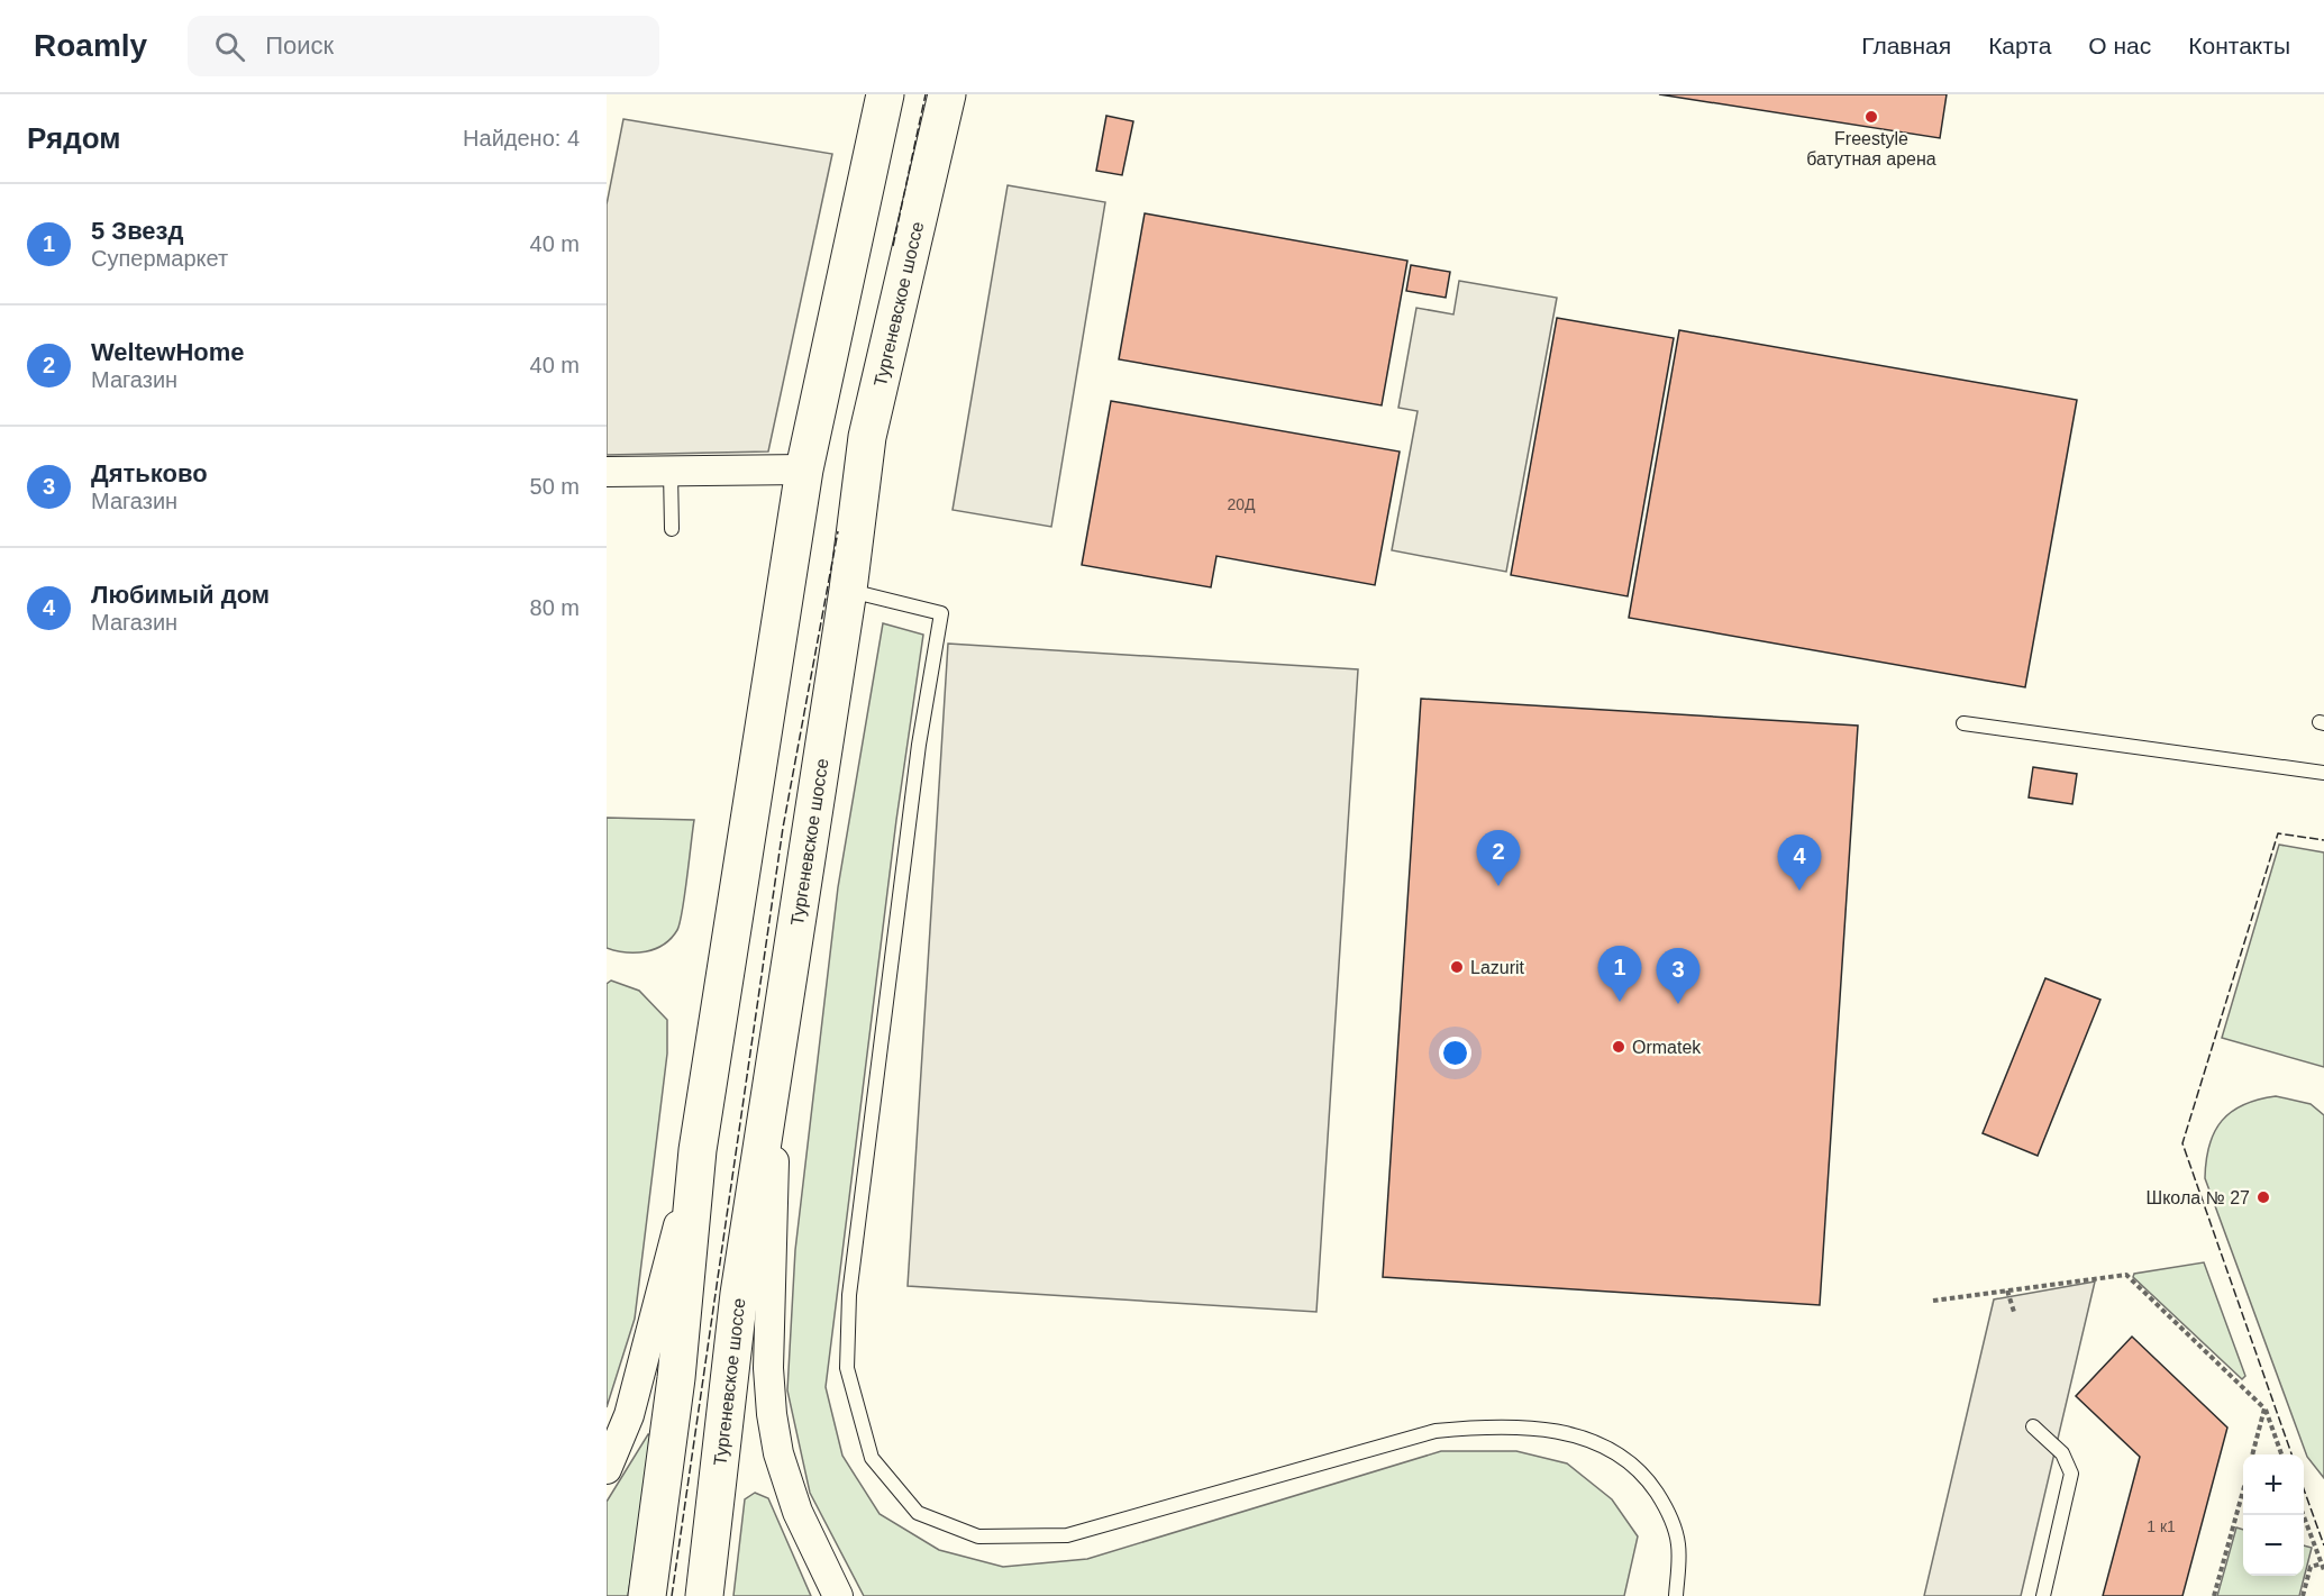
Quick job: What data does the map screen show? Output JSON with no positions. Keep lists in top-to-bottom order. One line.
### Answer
{"streets":{"highway":["Тургеневское шоссе"]},"places":["Freestyle батутная арена","Lazurit","Ormatek","Школа № 27"],"house_numbers":["20Д","1 к1"],"page":{"header":"Roamly","search":"Поиск","nav":["Главная","Карта","О нас","Контакты"],"heading":["Рядом","Найдено: 4"],"list":[{"mark":"1","name":"5 Звезд","note":"Супермаркет","value":"40 m"},{"mark":"2","name":"WeltewHome","note":"Магазин","value":"40 m"},{"mark":"3","name":"Дятьково","note":"Магазин","value":"50 m"},{"mark":"4","name":"Любимый дом","note":"Магазин","value":"80 m"}],"pins":["2","4","1","3"],"map_buttons":["+","−"]}}
